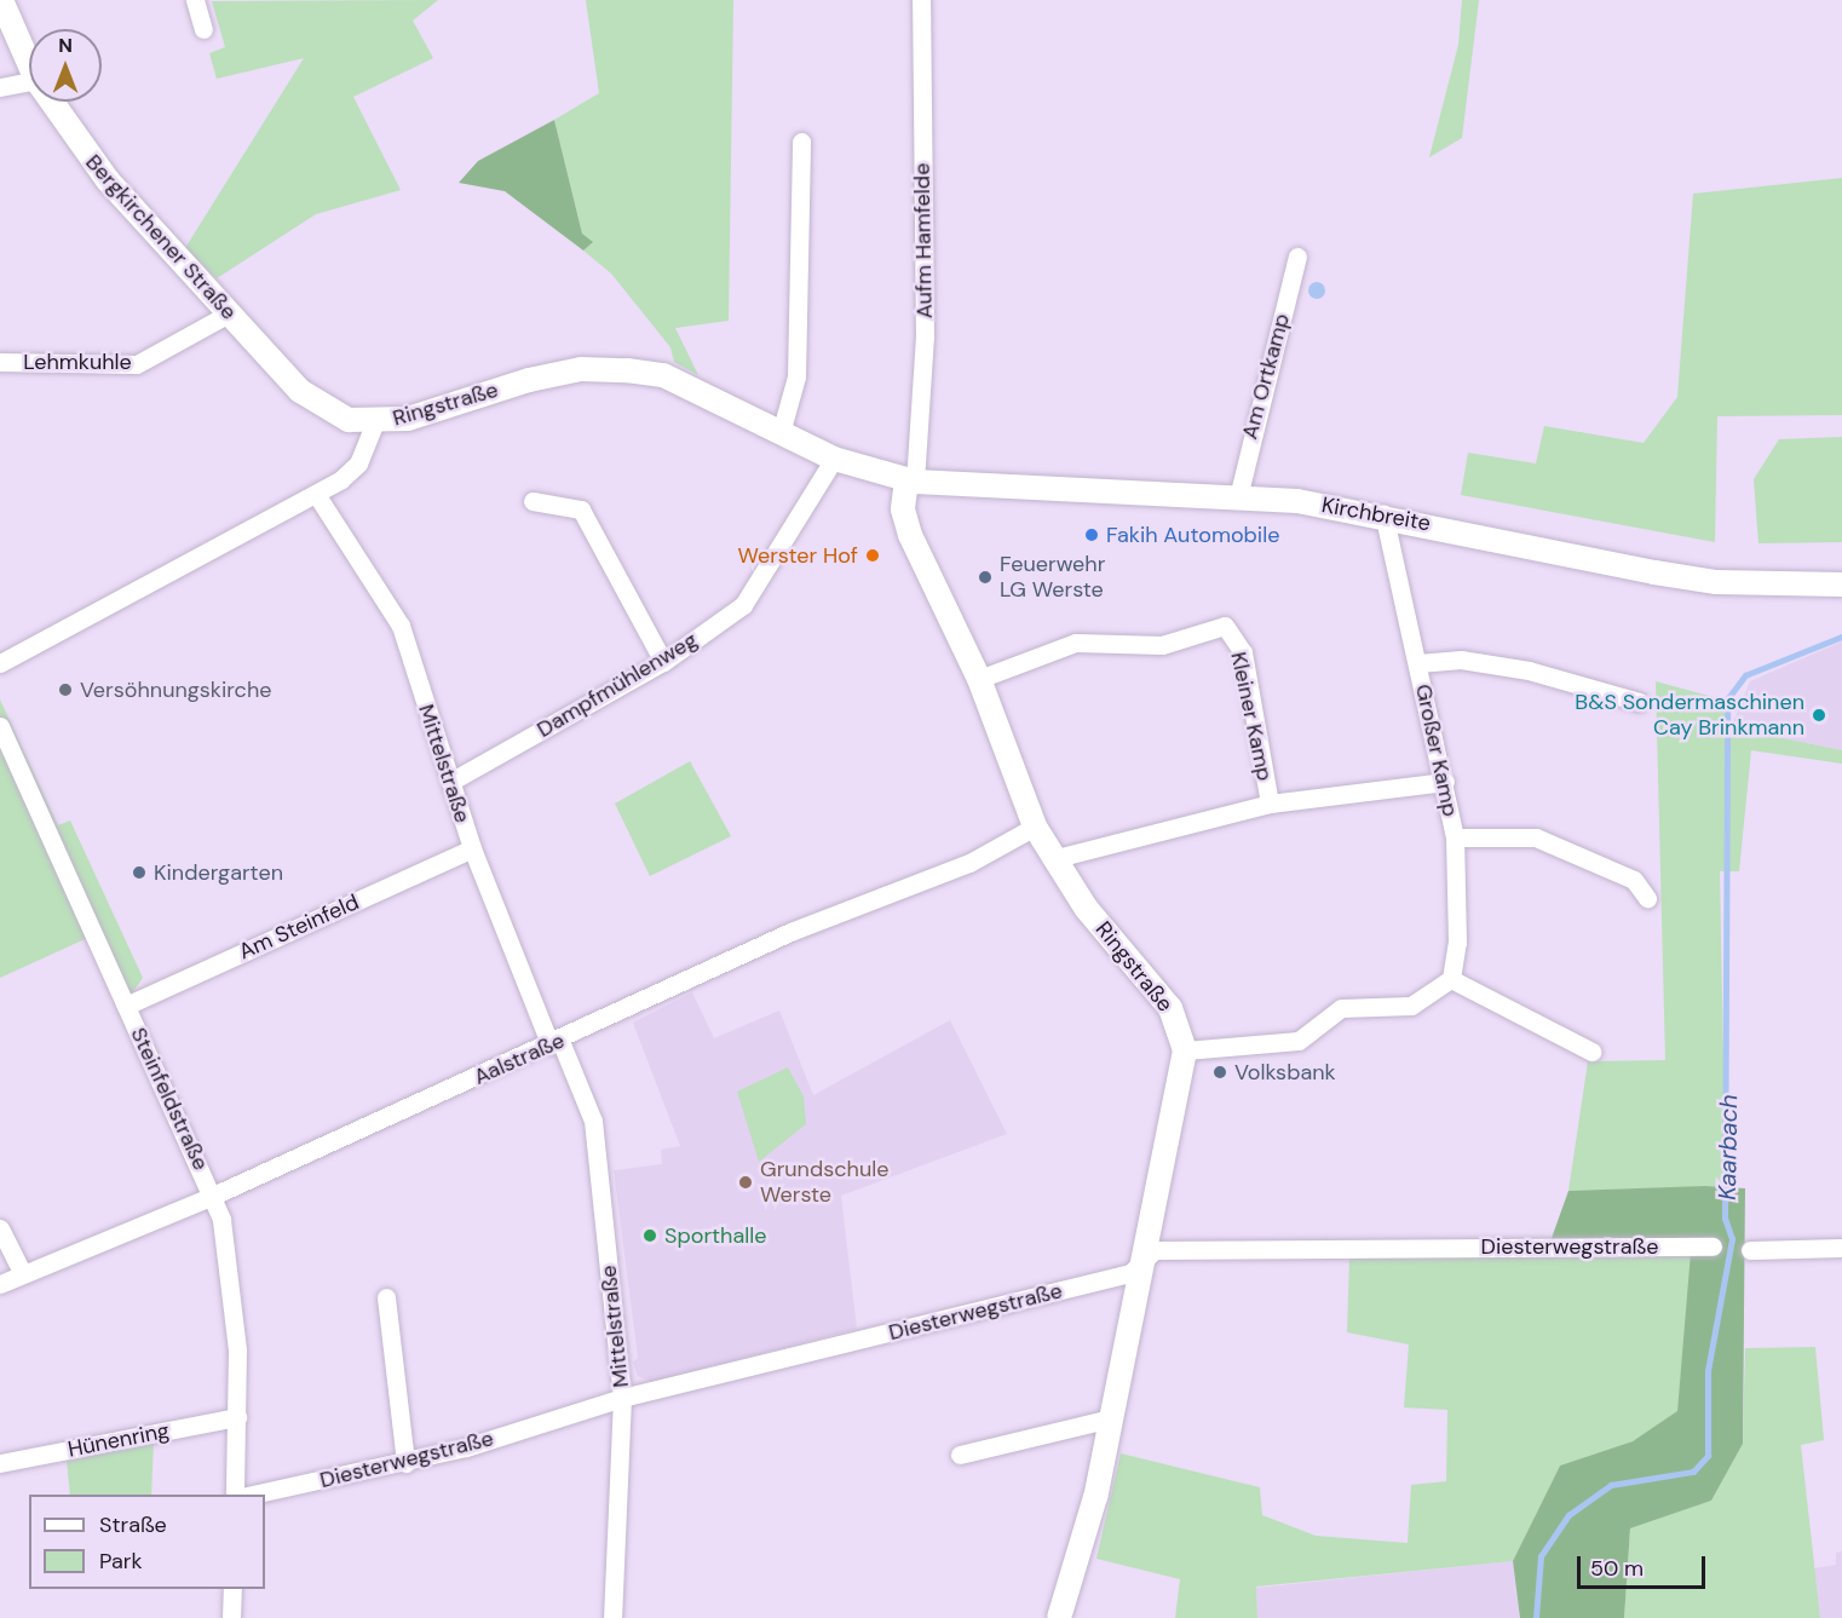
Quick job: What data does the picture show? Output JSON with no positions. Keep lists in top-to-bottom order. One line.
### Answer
{"streets":{"street":["Bergkirchener Straße","Aufm Hamfelde","Lehmkuhle","Am Ortkamp","Ringstraße","Kirchbreite","Dampfmühlenweg","Kleiner Kamp","Großer Kamp","Mittelstraße","Am Steinfeld","Aalstraße","Steinfeldstraße","Diesterwegstraße","Hünenring"]},"crossings":[["Bergkirchener Straße","Lehmkuhle"],["Bergkirchener Straße","Ringstraße"],["Aufm Hamfelde","Ringstraße"],["Aufm Hamfelde","Kirchbreite"],["Am Ortkamp","Kirchbreite"],["Ringstraße","Kirchbreite"],["Ringstraße","Dampfmühlenweg"],["Ringstraße","Kleiner Kamp"],["Ringstraße","Mittelstraße"],["Ringstraße","Aalstraße"],["Kirchbreite","Großer Kamp"],["Dampfmühlenweg","Mittelstraße"],["Kleiner Kamp","Großer Kamp"],["Mittelstraße","Am Steinfeld"],["Mittelstraße","Aalstraße"],["Mittelstraße","Diesterwegstraße"],["Am Steinfeld","Steinfeldstraße"],["Aalstraße","Steinfeldstraße"],["Steinfeldstraße","Hünenring"]],"water":["Kaarbach"],"places":["Fakih Automobile","Werster Hof","Feuerwehr LG Werste","Versöhnungskirche","B&S Sondermaschinen Cay Brinkmann","Kindergarten","Volksbank","Grundschule Werste","Sporthalle"],"legend":["Straße","Park"],"scale_bar":"50 m","north":"top"}
